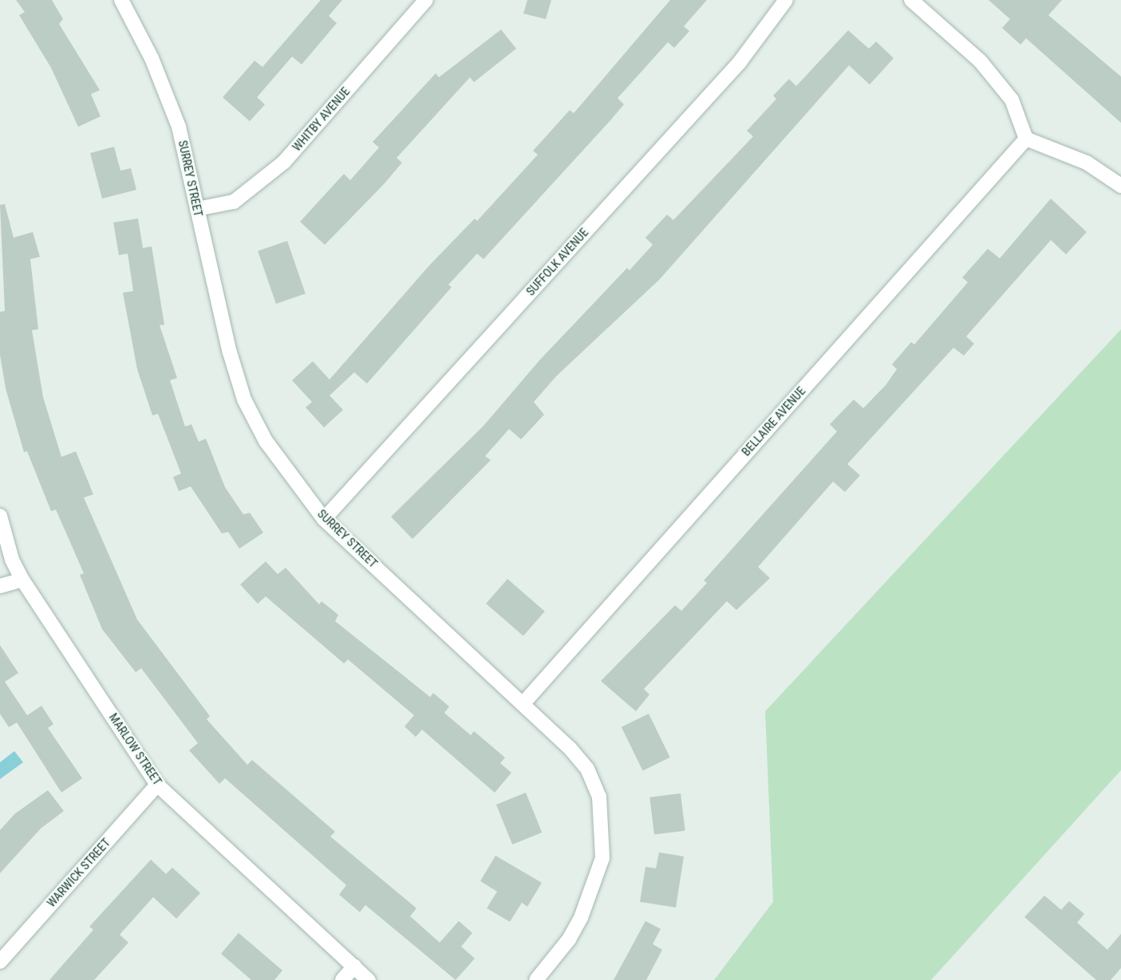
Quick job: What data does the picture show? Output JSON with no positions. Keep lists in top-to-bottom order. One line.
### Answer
{"streets":{"street":["WHITBY AVENUE","SURREY STREET","SUFFOLK AVENUE","BELLAIRE AVENUE","MARLOW STREET","WARWICK STREET"]},"crossings":[["WHITBY AVENUE","SURREY STREET"],["SURREY STREET","SUFFOLK AVENUE"],["SURREY STREET","BELLAIRE AVENUE"],["MARLOW STREET","WARWICK STREET"]]}
